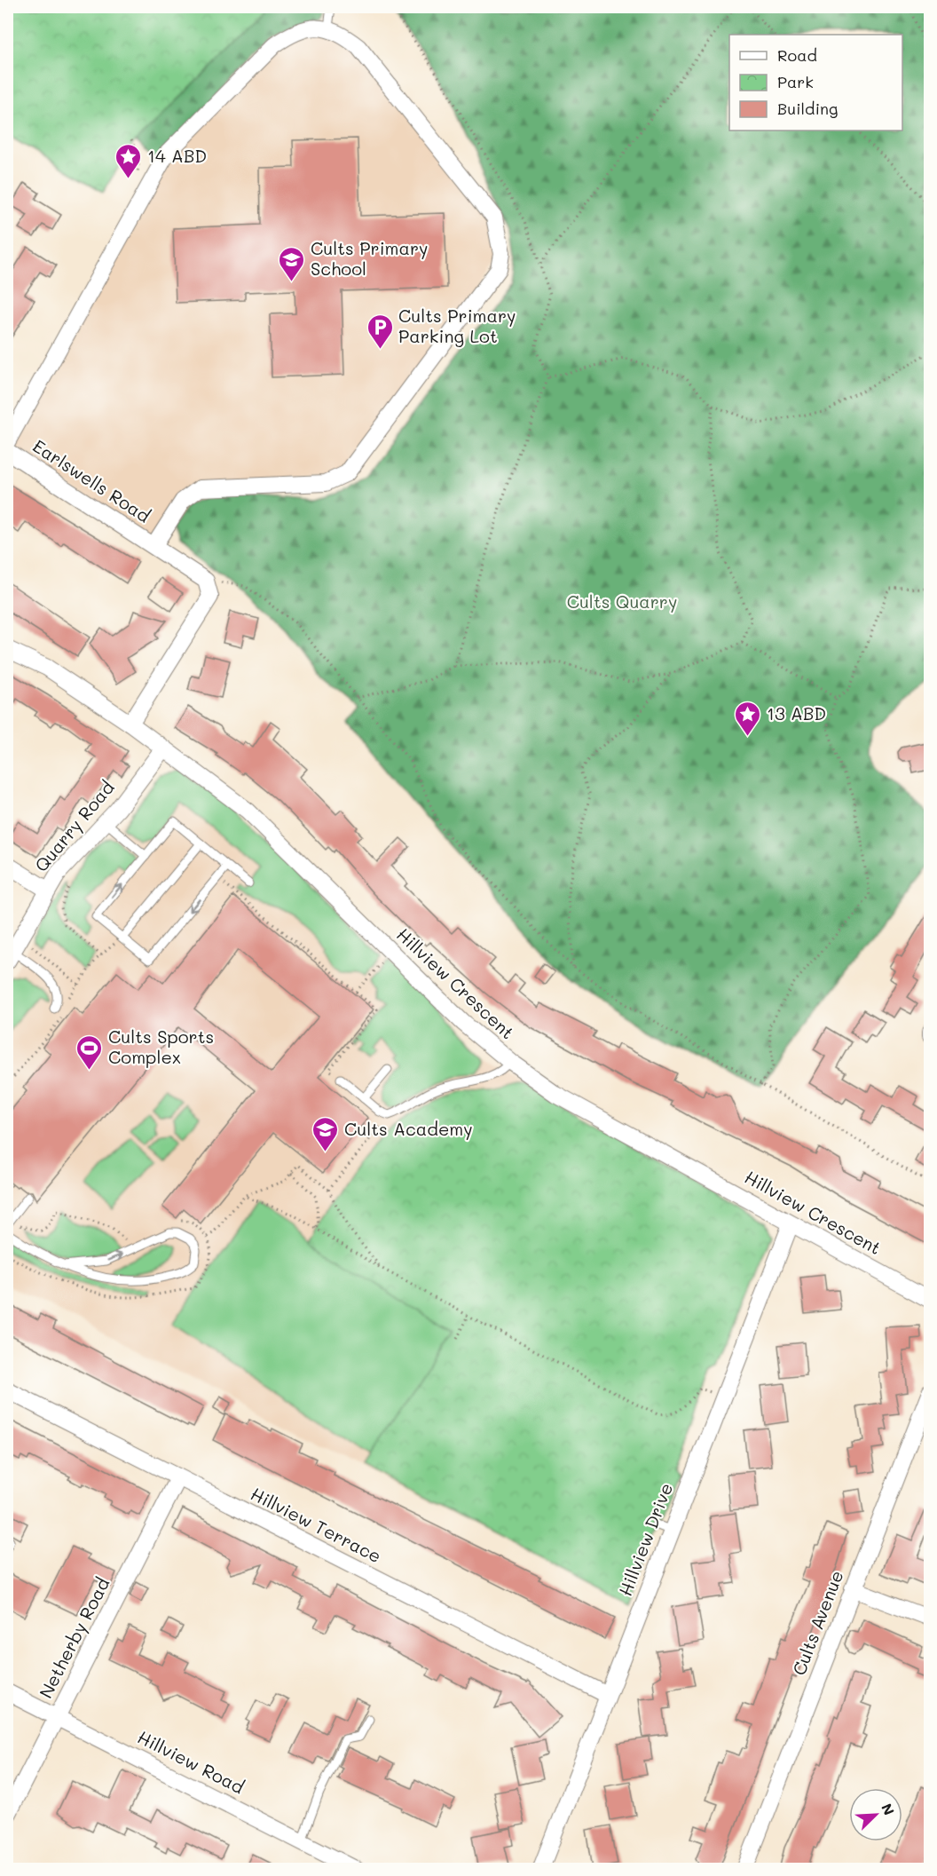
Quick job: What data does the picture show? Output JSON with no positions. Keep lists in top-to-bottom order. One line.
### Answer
{"streets":{"street":["Earlswells Road","Quarry Road","Hillview Crescent","Hillview Terrace","Hillview Drive","Cults Avenue","Netherby Road","Hillview Road"]},"crossings":[["Quarry Road","Hillview Crescent"],["Hillview Crescent","Hillview Drive"],["Hillview Terrace","Hillview Drive"],["Hillview Terrace","Netherby Road"],["Netherby Road","Hillview Road"]],"parks":["Cults Quarry"],"places":{"place":["14 ABD","13 ABD"],"school or university":["Cults Primary School","Cults Academy"],"parking":["Cults Primary Parking Lot"],"sports":["Cults Sports Complex"]},"legend":["Road","Park","Building"],"north":"top right"}
